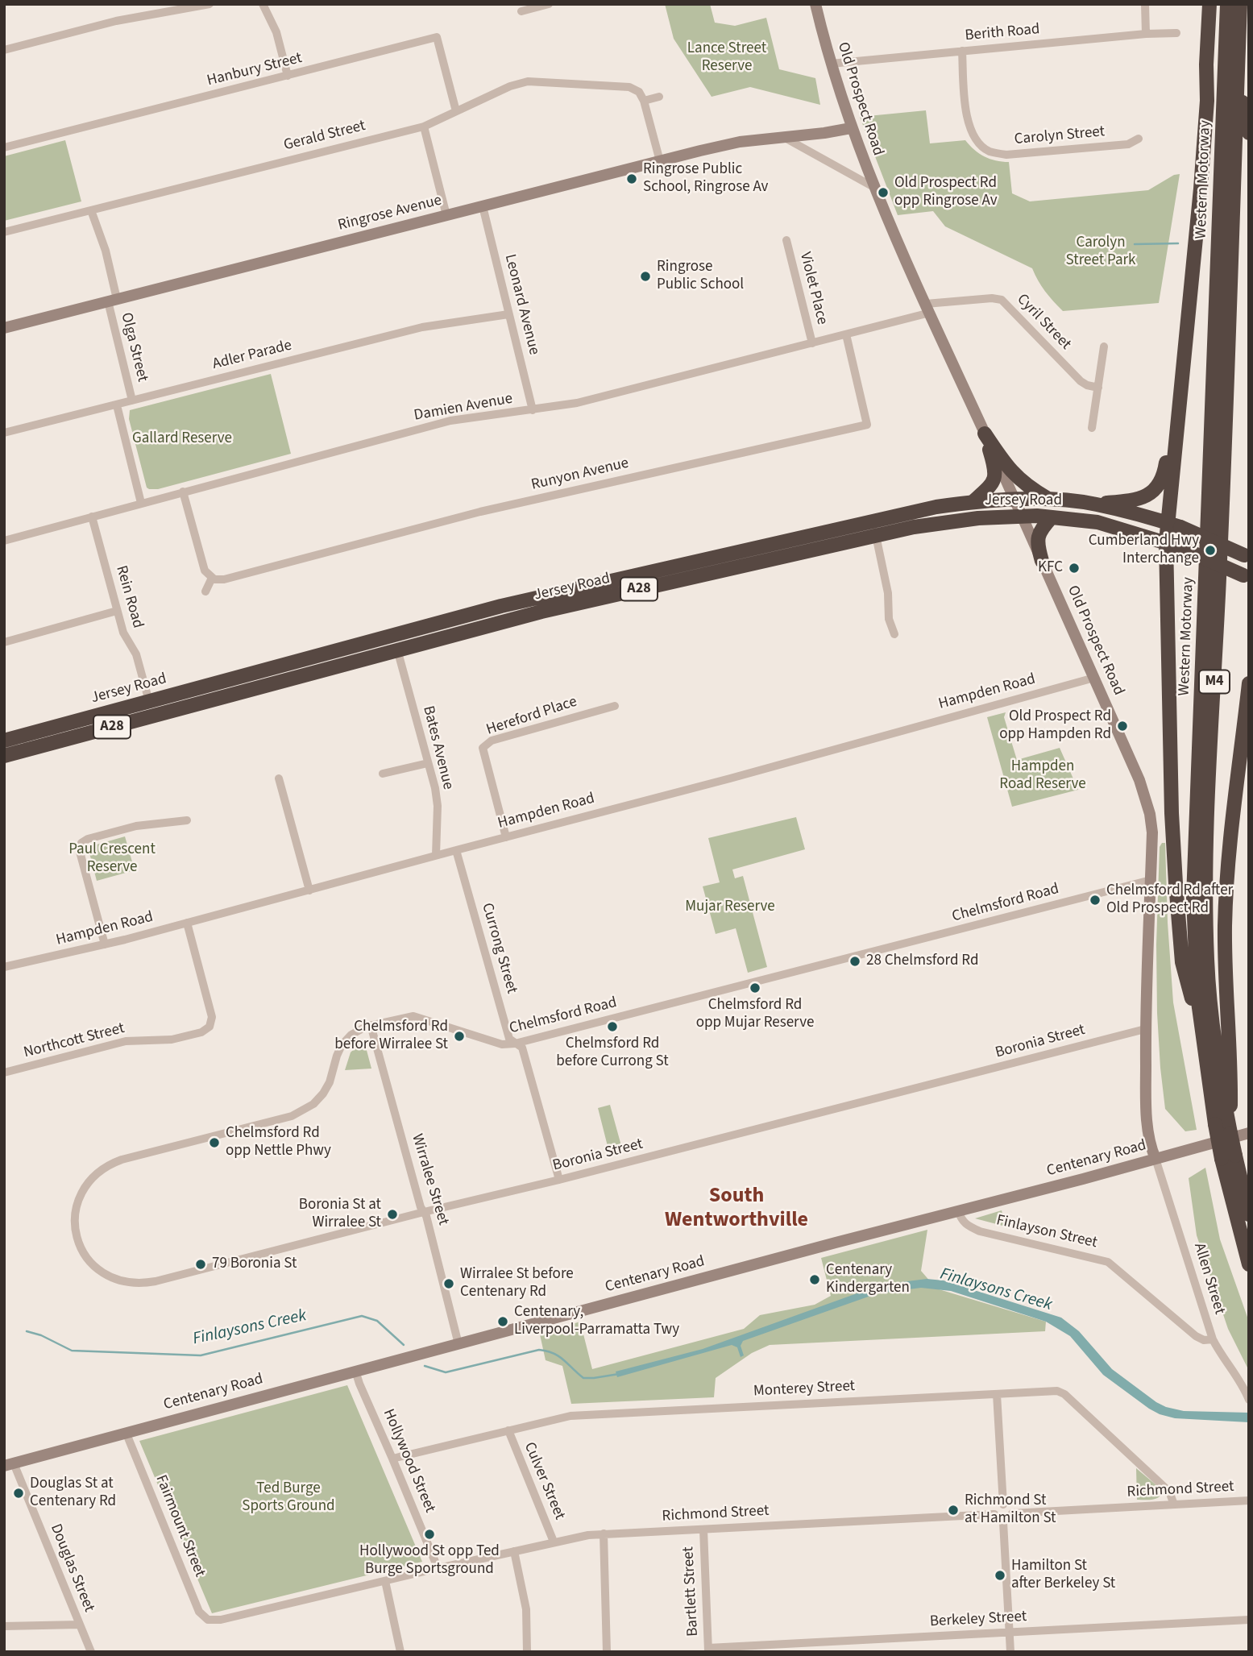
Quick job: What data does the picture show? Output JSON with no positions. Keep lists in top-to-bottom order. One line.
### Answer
{"streets":{"highway":["Western Motorway","Jersey Road","A28","M4"],"main road":["Old Prospect Road","Ringrose Avenue","Centenary Road"],"street":["Berith Road","Hanbury Street","Gerald Street","Carolyn Street","Violet Place","Leonard Avenue","Cyril Street","Olga Street","Adler Parade","Damien Avenue","Runyon Avenue","Rein Road","Hampden Road","Hereford Place","Bates Avenue","Chelmsford Road","Currong Street","Northcott Street","Boronia Street","Wirralee Street","Finlayson Street","Allen Street","Monterey Street","Hollywood Street","Culver Street","Richmond Street","Fairmount Street","Douglas Street","Bartlett Street","Berkeley Street"]},"crossings":[["Berith Road","Old Prospect Road"],["Berith Road","Carolyn Street"],["Hanbury Street","Gerald Street"],["Old Prospect Road","Ringrose Avenue"],["Old Prospect Road","Cyril Street"],["Old Prospect Road","Damien Avenue"],["Old Prospect Road","Jersey Road"],["Old Prospect Road","Hampden Road"],["Old Prospect Road","Chelmsford Road"],["Old Prospect Road","Boronia Street"],["Old Prospect Road","Centenary Road"],["Old Prospect Road","Allen Street"],["Gerald Street","Olga Street"],["Ringrose Avenue","Leonard Avenue"],["Ringrose Avenue","Olga Street"],["Violet Place","Damien Avenue"],["Leonard Avenue","Adler Parade"],["Leonard Avenue","Damien Avenue"],["Cyril Street","Damien Avenue"],["Olga Street","Adler Parade"],["Damien Avenue","Runyon Avenue"],["Damien Avenue","Rein Road"],["Jersey Road","Rein Road"],["Jersey Road","Bates Avenue"],["Hampden Road","Hereford Place"],["Hampden Road","Bates Avenue"],["Hampden Road","Currong Street"],["Hampden Road","Northcott Street"],["Chelmsford Road","Currong Street"],["Chelmsford Road","Boronia Street"],["Chelmsford Road","Wirralee Street"],["Currong Street","Boronia Street"],["Boronia Street","Wirralee Street"],["Centenary Road","Wirralee Street"],["Centenary Road","Finlayson Street"],["Centenary Road","Allen Street"],["Centenary Road","Hollywood Street"],["Centenary Road","Fairmount Street"],["Centenary Road","Douglas Street"],["Finlayson Street","Allen Street"],["Monterey Street","Hollywood Street"],["Monterey Street","Culver Street"],["Monterey Street","Richmond Street"],["Hollywood Street","Richmond Street"],["Culver Street","Richmond Street"],["Richmond Street","Fairmount Street"],["Richmond Street","Bartlett Street"],["Bartlett Street","Berkeley Street"]],"districts":["South Wentworthville"],"water":["Finlaysons Creek"],"parks":["Lance Street Reserve","Carolyn Street Park","Gallard Reserve","Hampden Road Reserve","Paul Crescent Reserve","Mujar Reserve","Ted Burge Sports Ground"],"places":["Ringrose Public School, Ringrose Av","Old Prospect Rd opp Ringrose Av","Ringrose Public School","Cumberland Hwy Interchange","KFC","Old Prospect Rd opp Hampden Rd","Chelmsford Rd after Old Prospect Rd","28 Chelmsford Rd","Chelmsford Rd opp Mujar Reserve","Chelmsford Rd before Currong St","Chelmsford Rd before Wirralee St","Chelmsford Rd opp Nettle Phwy","Boronia St at Wirralee St","79 Boronia St","Centenary Kindergarten","Wirralee St before Centenary Rd","Centenary, Liverpool-Parramatta Twy","Douglas St at Centenary Rd","Richmond St at Hamilton St","Hollywood St opp Ted Burge Sportsground","Hamilton St after Berkeley St"]}
